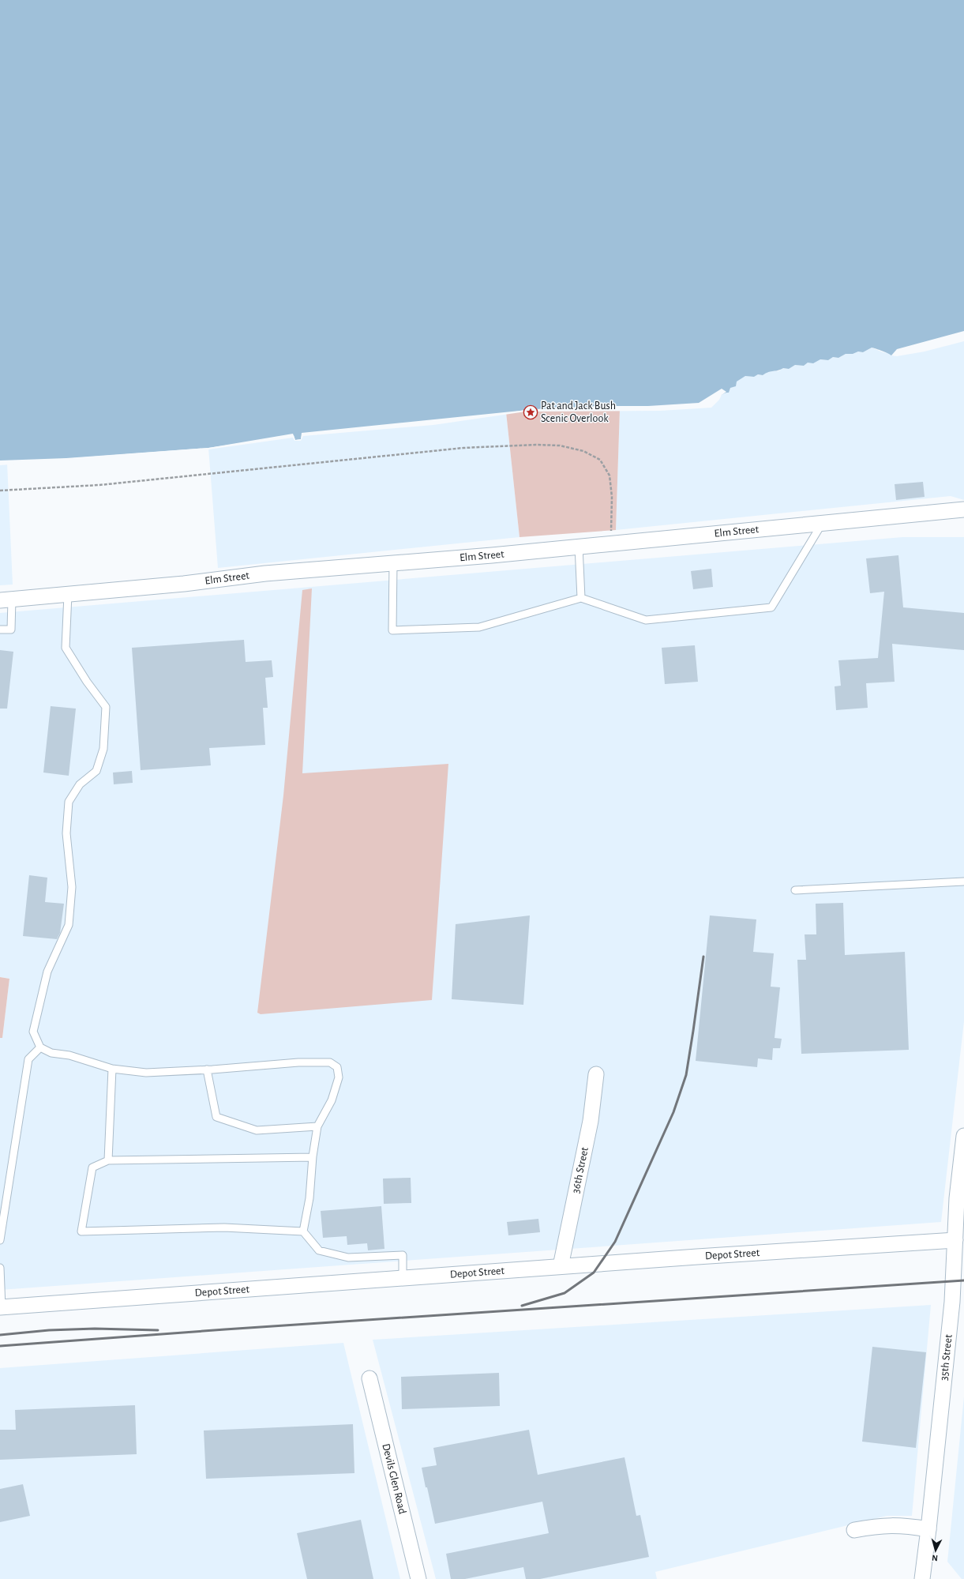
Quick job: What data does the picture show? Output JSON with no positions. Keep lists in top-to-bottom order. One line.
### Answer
{"streets":{"street":["Elm Street","36th Street","Depot Street","35th Street","Devils Glen Road"]},"crossings":[["36th Street","Depot Street"],["Depot Street","35th Street"]],"places":{"place":["Pat and Jack Bush Scenic Overlook"]},"north":"bottom"}
